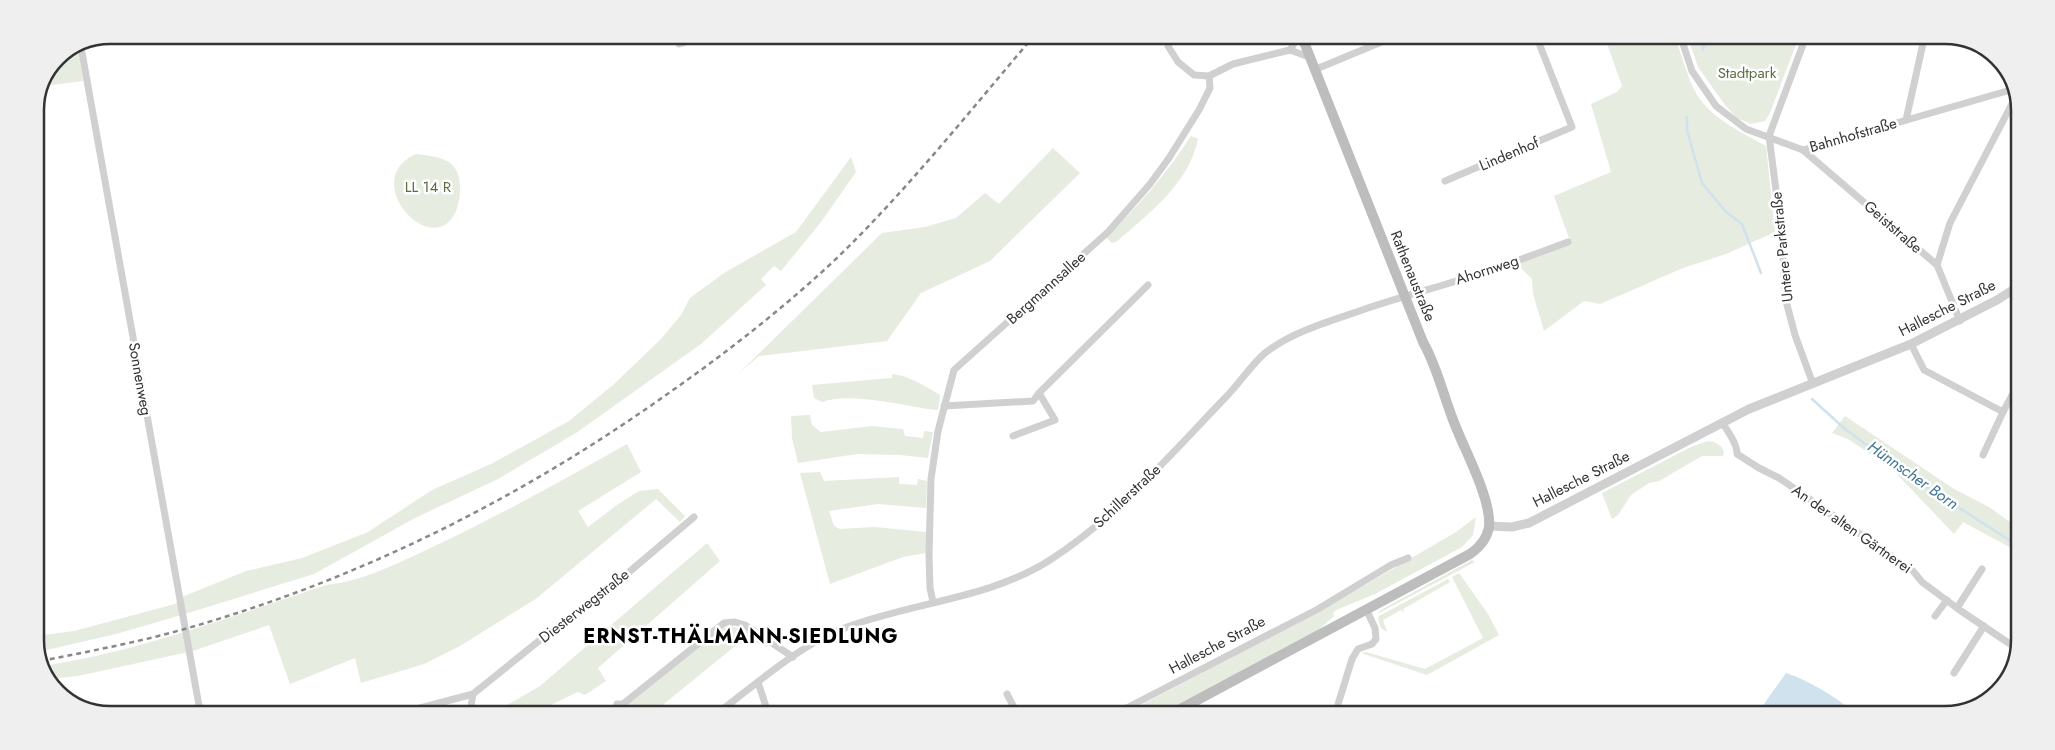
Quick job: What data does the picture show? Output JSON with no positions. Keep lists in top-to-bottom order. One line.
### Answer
{"streets":{"main road":["Rathenaustraße"],"street":["Bahnhofstraße","Lindenhof","Geiststraße","Untere Parkstraße","Ahornweg","Bergmannsallee","Hallesche Straße","Sonnenweg","Schillerstraße","An der alten Gärtnerei","Diesterwegstraße"]},"crossings":[["Bahnhofstraße","Geiststraße"],["Bahnhofstraße","Untere Parkstraße"],["Geiststraße","Hallesche Straße"],["Untere Parkstraße","Hallesche Straße"],["Ahornweg","Rathenaustraße"],["Ahornweg","Schillerstraße"],["Rathenaustraße","Hallesche Straße"],["Rathenaustraße","Schillerstraße"],["Bergmannsallee","Schillerstraße"],["Hallesche Straße","An der alten Gärtnerei"]],"districts":["ERNST-THÄLMANN-SIEDLUNG"],"water":["Hünnscher Born"],"parks":["Stadtpark","LL 14 R"]}
